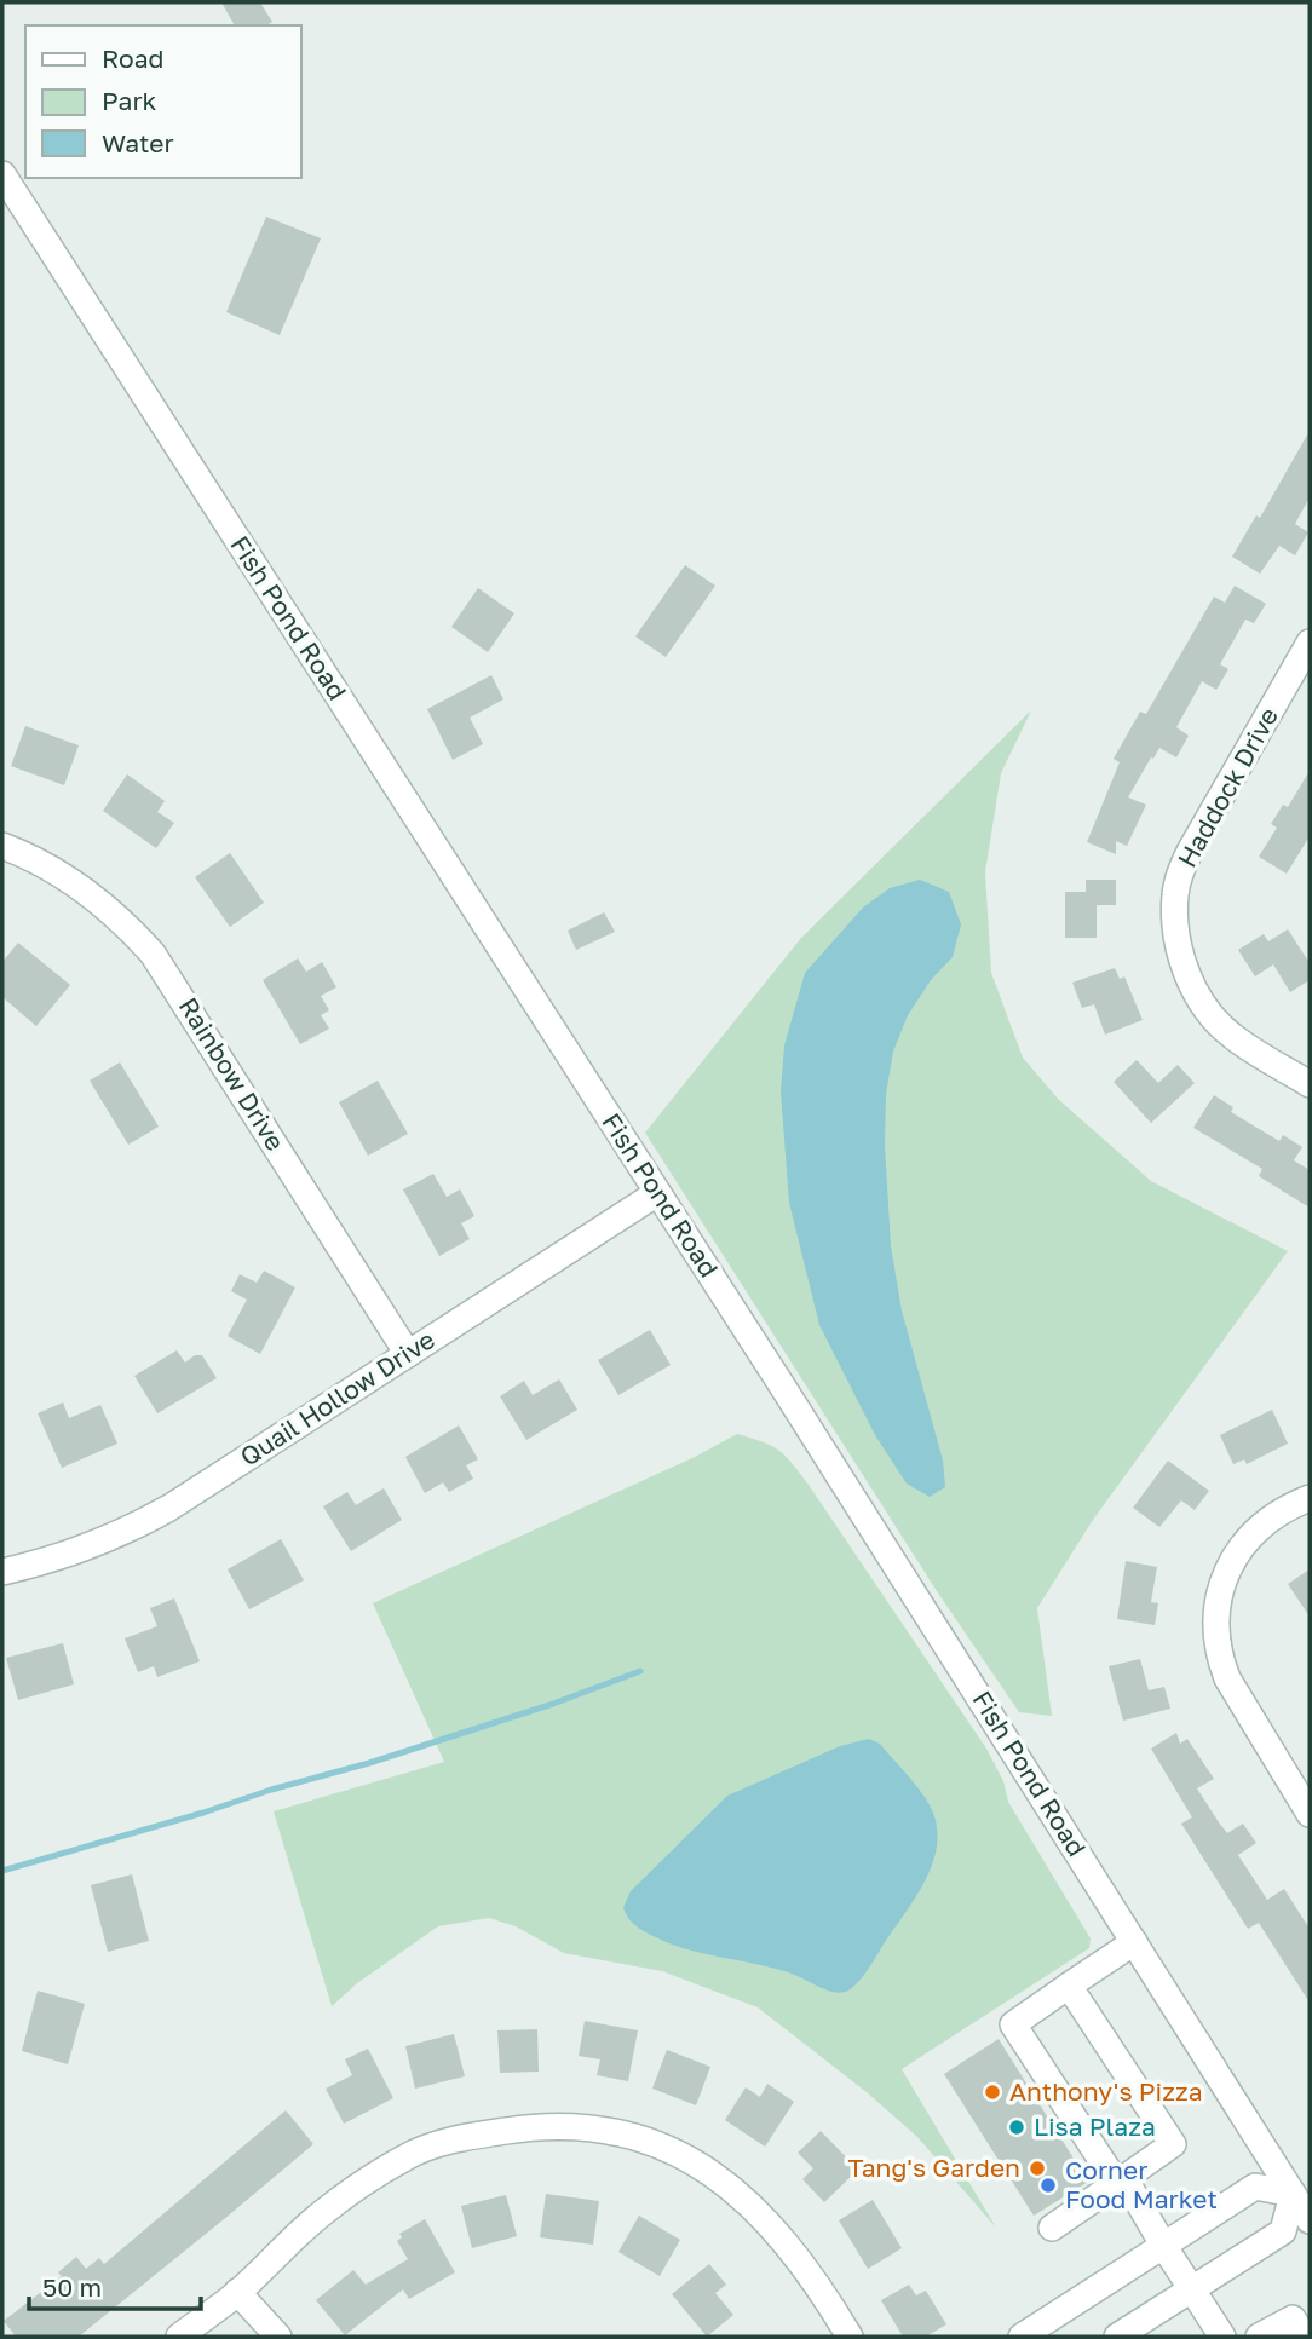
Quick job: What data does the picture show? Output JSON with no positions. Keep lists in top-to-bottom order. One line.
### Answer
{"streets":{"street":["Fish Pond Road","Haddock Drive","Rainbow Drive","Quail Hollow Drive"]},"crossings":[["Fish Pond Road","Quail Hollow Drive"],["Rainbow Drive","Quail Hollow Drive"]],"places":["Anthony's Pizza","Lisa Plaza","Tang's Garden","Corner Food Market"],"legend":["Road","Park","Water"],"scale_bar":"50 m"}
